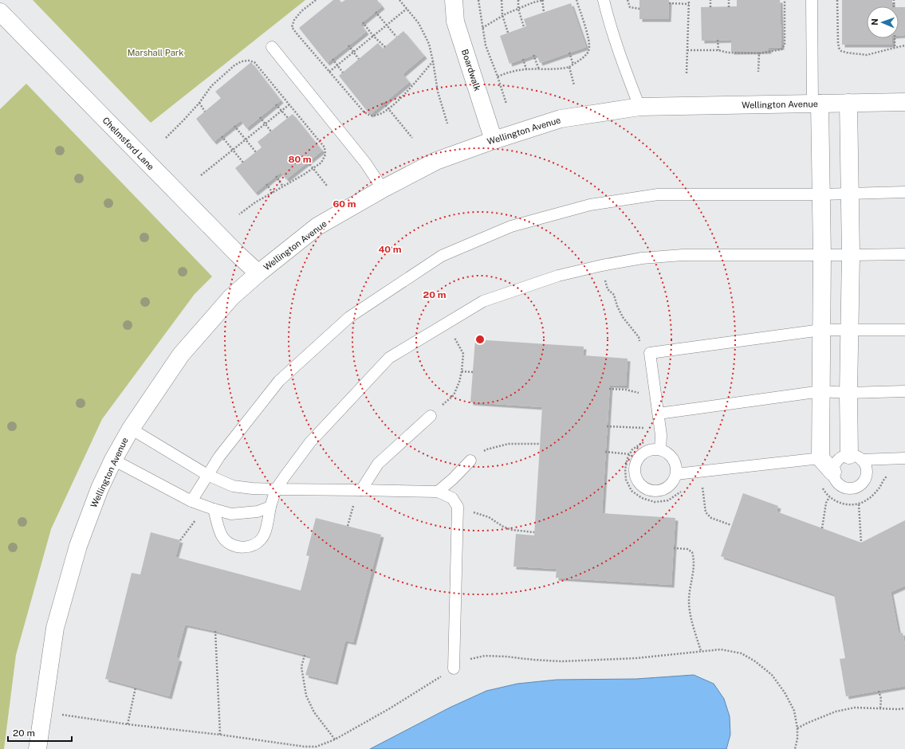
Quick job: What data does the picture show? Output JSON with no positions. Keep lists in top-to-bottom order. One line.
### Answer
{"streets":{"street":["Boardwalk","Wellington Avenue","Chelmsford Lane"]},"crossings":[["Boardwalk","Wellington Avenue"],["Wellington Avenue","Chelmsford Lane"]],"parks":["Marshall Park"],"scale_bar":"20 m","north":"left","rings":["80 m","60 m","40 m","20 m"]}
